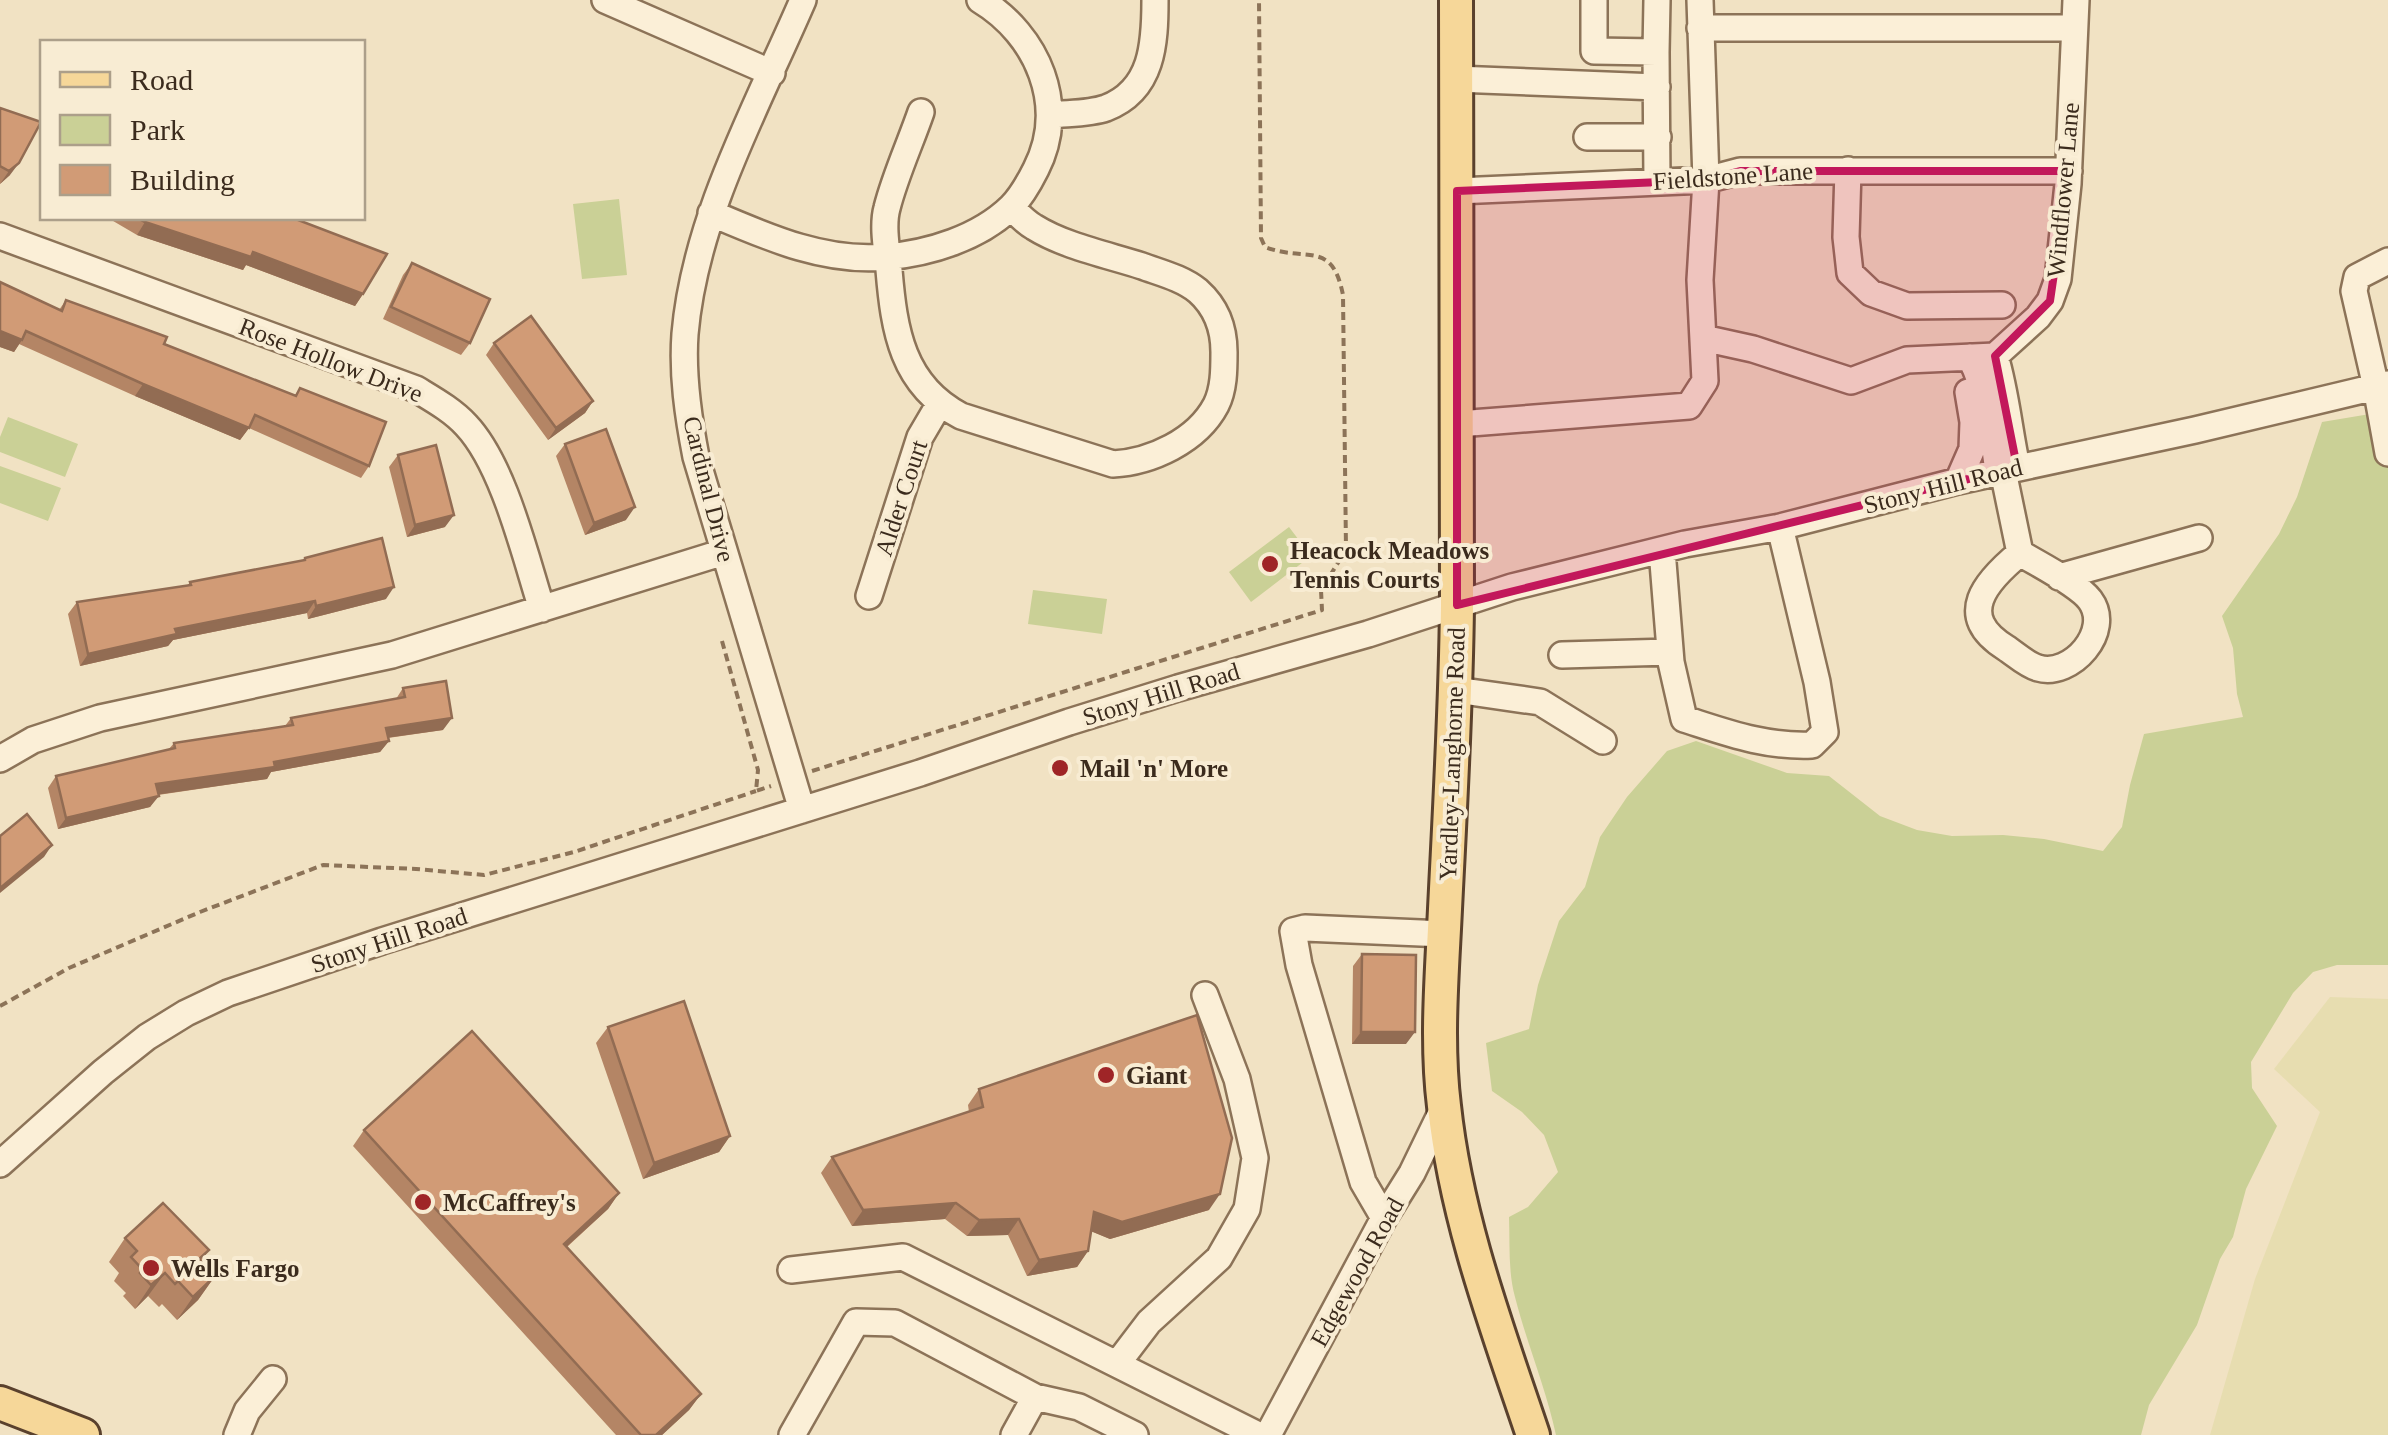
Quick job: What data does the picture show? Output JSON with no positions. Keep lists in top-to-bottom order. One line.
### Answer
{"streets":{"main road":["Yardley-Langhorne Road"],"street":["Fieldstone Lane","Windflower Lane","Rose Hollow Drive","Stony Hill Road","Cardinal Drive","Alder Court","Edgewood Road"]},"crossings":[["Fieldstone Lane","Windflower Lane"],["Fieldstone Lane","Yardley-Langhorne Road"],["Stony Hill Road","Cardinal Drive"],["Stony Hill Road","Yardley-Langhorne Road"],["Yardley-Langhorne Road","Edgewood Road"]],"places":["Heacock Meadows Tennis Courts","Mail 'n' More","Giant","McCaffrey's","Wells Fargo"],"legend":["Road","Park","Building"]}
